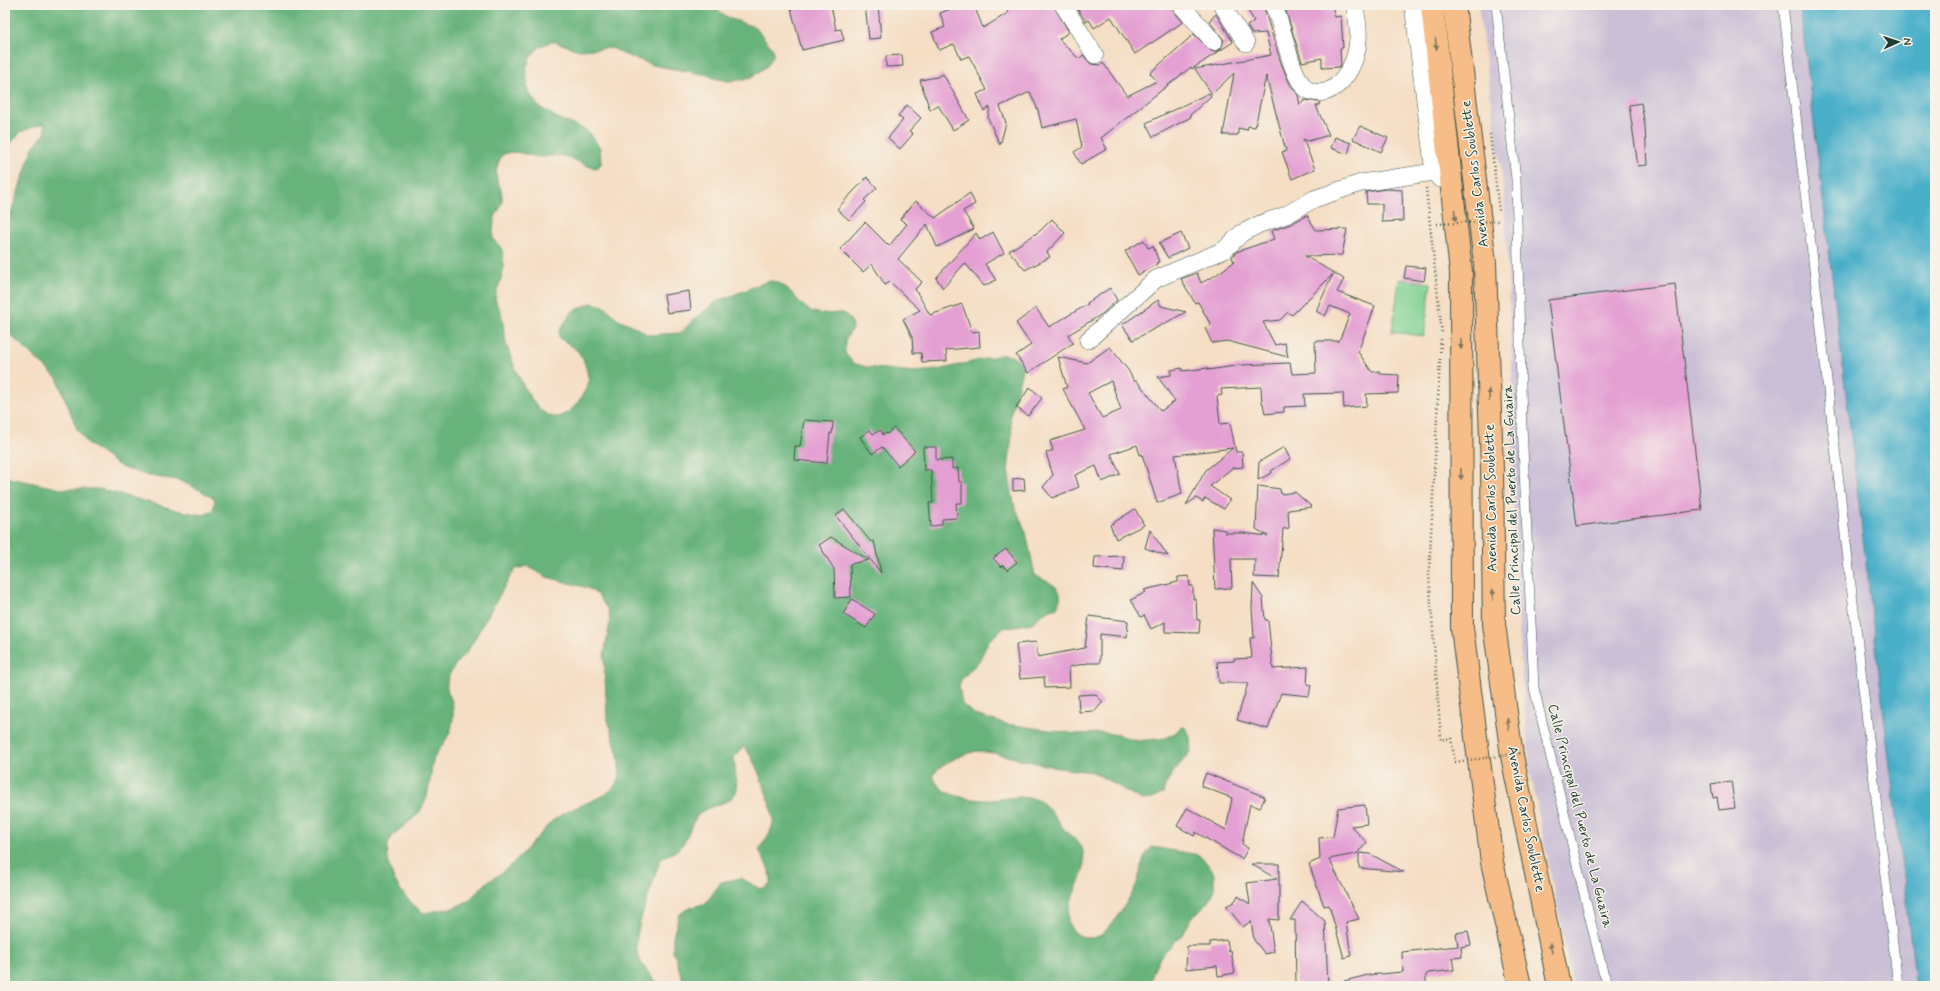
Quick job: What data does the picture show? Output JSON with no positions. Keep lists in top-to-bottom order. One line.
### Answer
{"streets":{"main road":["Avenida Carlos Soublette"],"lane":["Calle Principal del Puerto de La Guaira"]},"north":"right"}
